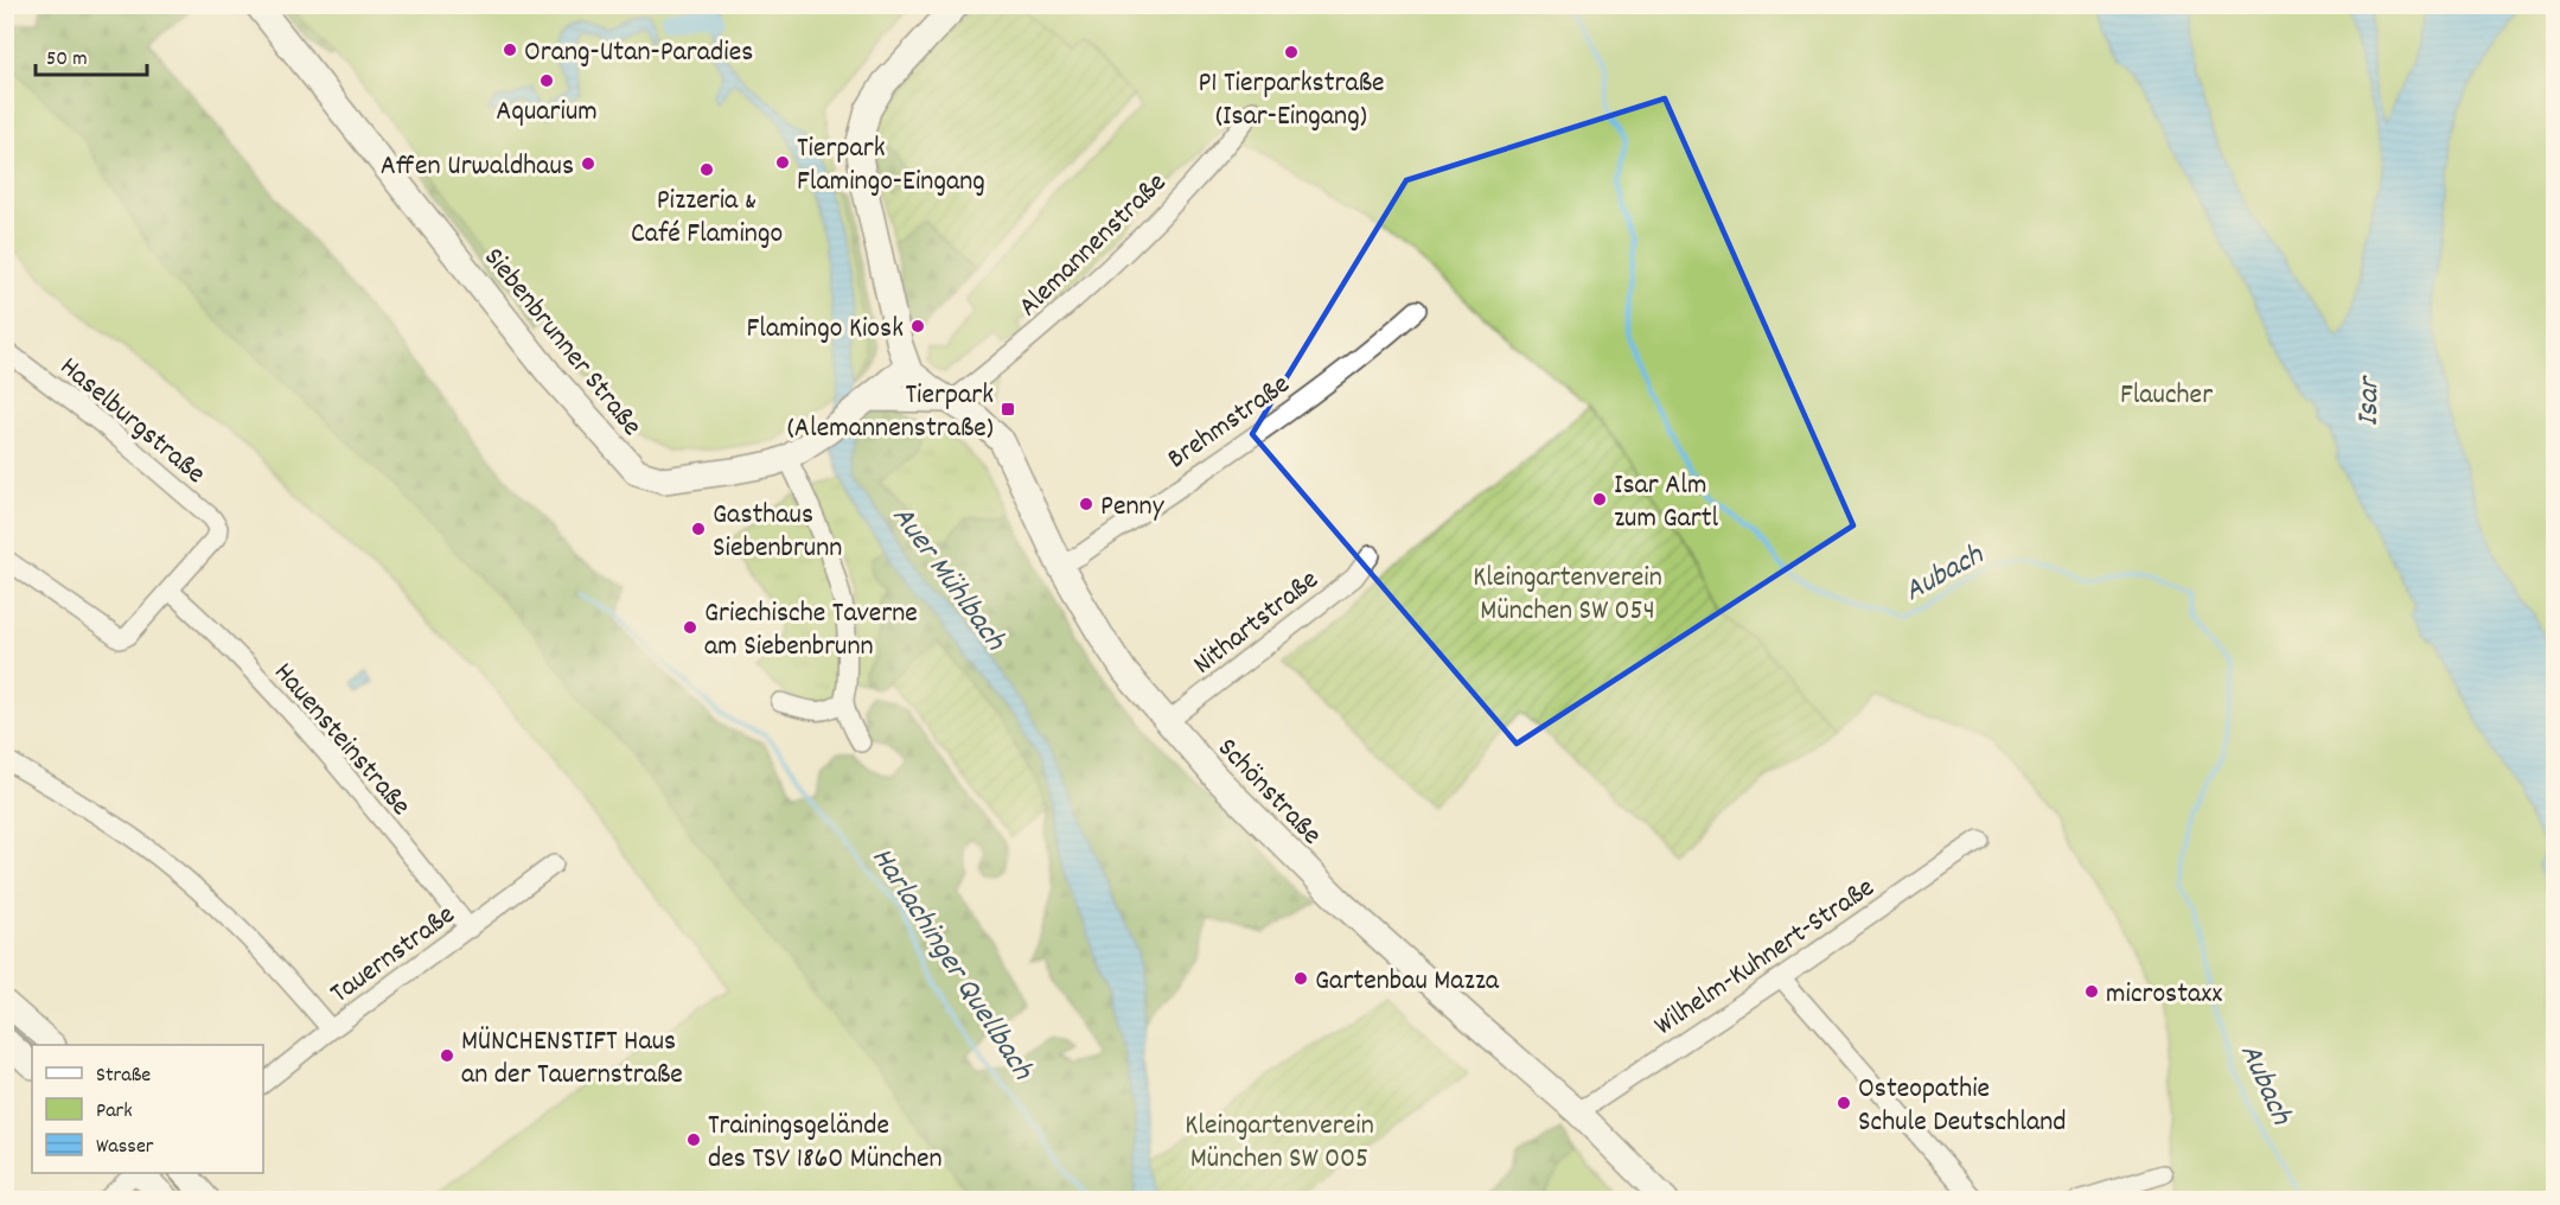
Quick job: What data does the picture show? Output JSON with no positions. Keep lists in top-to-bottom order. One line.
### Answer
{"streets":{"street":["Alemannenstraße","Siebenbrunner Straße","Haselburgstraße","Brehmstraße","Nithartstraße","Hauensteinstraße","Schönstraße","Tauernstraße","Wilhelm-Kuhnert-Straße"]},"crossings":[["Alemannenstraße","Schönstraße"],["Siebenbrunner Straße","Schönstraße"],["Haselburgstraße","Hauensteinstraße"],["Brehmstraße","Schönstraße"],["Nithartstraße","Schönstraße"],["Hauensteinstraße","Tauernstraße"],["Schönstraße","Wilhelm-Kuhnert-Straße"]],"water":["Isar","Aubach","Auer Mühlbach","Harlachinger Quellbach"],"parks":["Flaucher","Kleingartenverein München SW 054","Kleingartenverein München SW 005"],"places":{"other":["Orang-Utan-Paradies","P1 Tierparkstraße (Isar-Eingang)","Aquarium","Tierpark Flamingo-Eingang","Affen Urwaldhaus","Pizzeria & Café Flamingo","Flamingo Kiosk","Isar Alm zum Gartl","Penny","Gasthaus Siebenbrunn","Griechische Taverne am Siebenbrunn","Gartenbau Mazza","microstaxx","MÜNCHENSTIFT Haus an der Tauernstraße","Osteopathie Schule Deutschland","Trainingsgelände des TSV 1860 München"],"transit":["Tierpark (Alemannenstraße)"]},"legend":["Straße","Park","Wasser"],"scale_bar":"50 m"}
